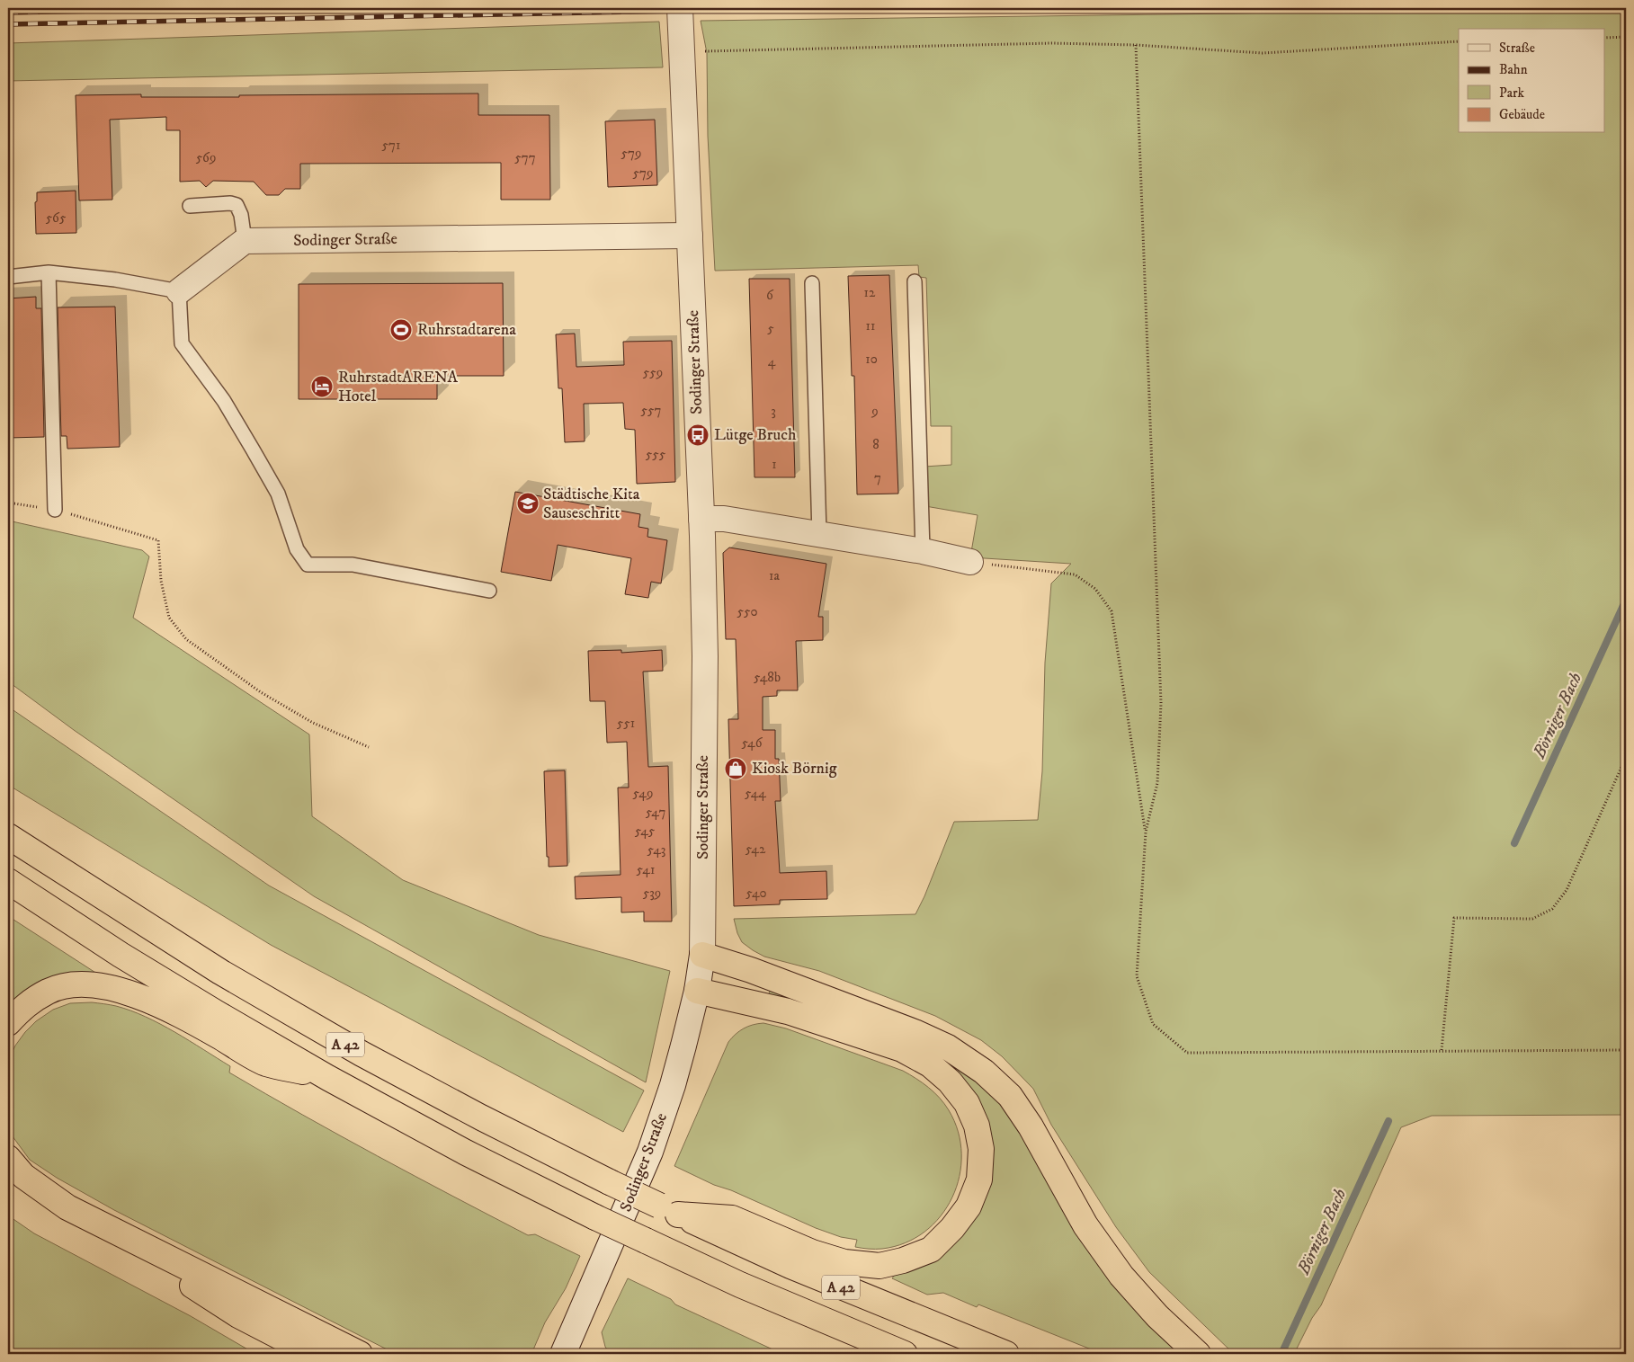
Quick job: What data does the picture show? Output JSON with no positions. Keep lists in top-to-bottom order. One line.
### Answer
{"streets":{"highway":["A 42"],"street":["Sodinger Straße"]},"water":["Börniger Bach"],"places":{"sports":["Ruhrstadtarena"],"hotel":["RuhrstadtARENA Hotel"],"bus stop":["Lütge Bruch"],"school or university":["Städtische Kita Sauseschritt"],"shop":["Kiosk Börnig"]},"house_numbers":["571","579","569","577","579","565","12","6","11","5","10","4","559","557","3","9","8","555","1","7","1a","550","548b","551","546","549","544","547","545","542","543","541","539","540"],"legend":["Straße","Bahn","Park","Gebäude"]}
